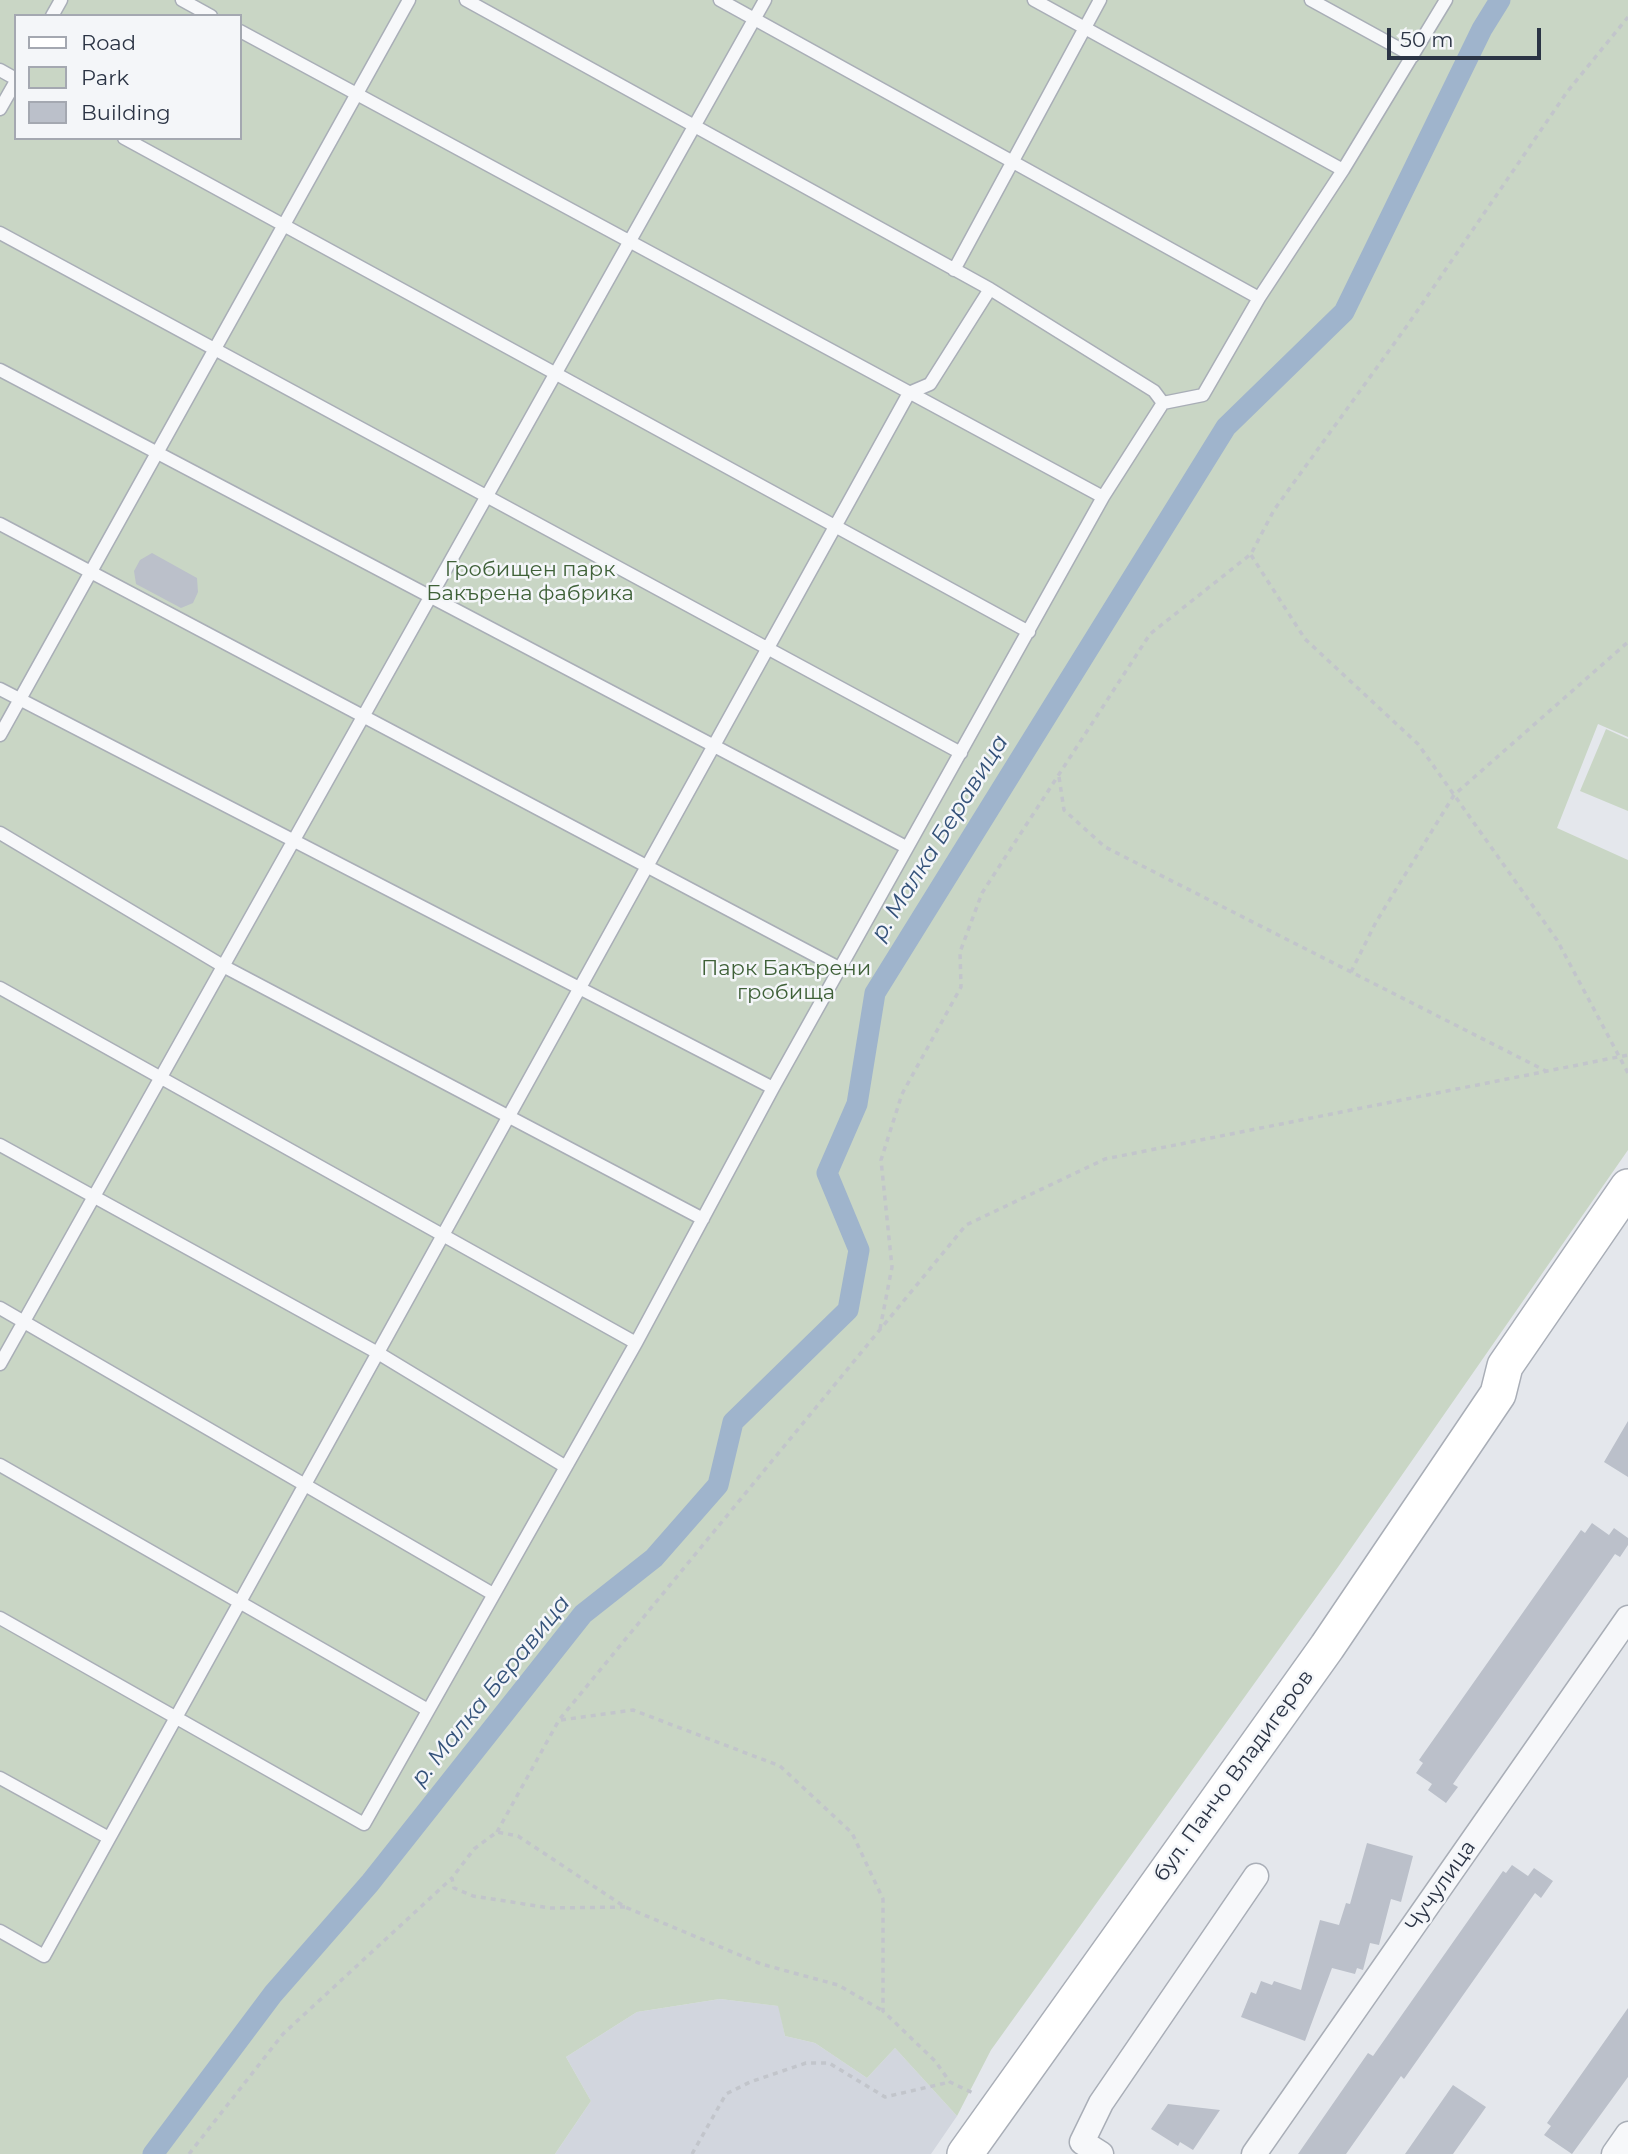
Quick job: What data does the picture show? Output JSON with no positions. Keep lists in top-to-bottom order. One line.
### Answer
{"streets":{"street":["бул. Панчо Владигеров","Чучулица"]},"water":["р. Малка Беравица"],"parks":["Гробищен парк Бакърена фабрика","Парк Бакърени гробища"],"legend":["Road","Park","Building"],"scale_bar":"50 m"}
